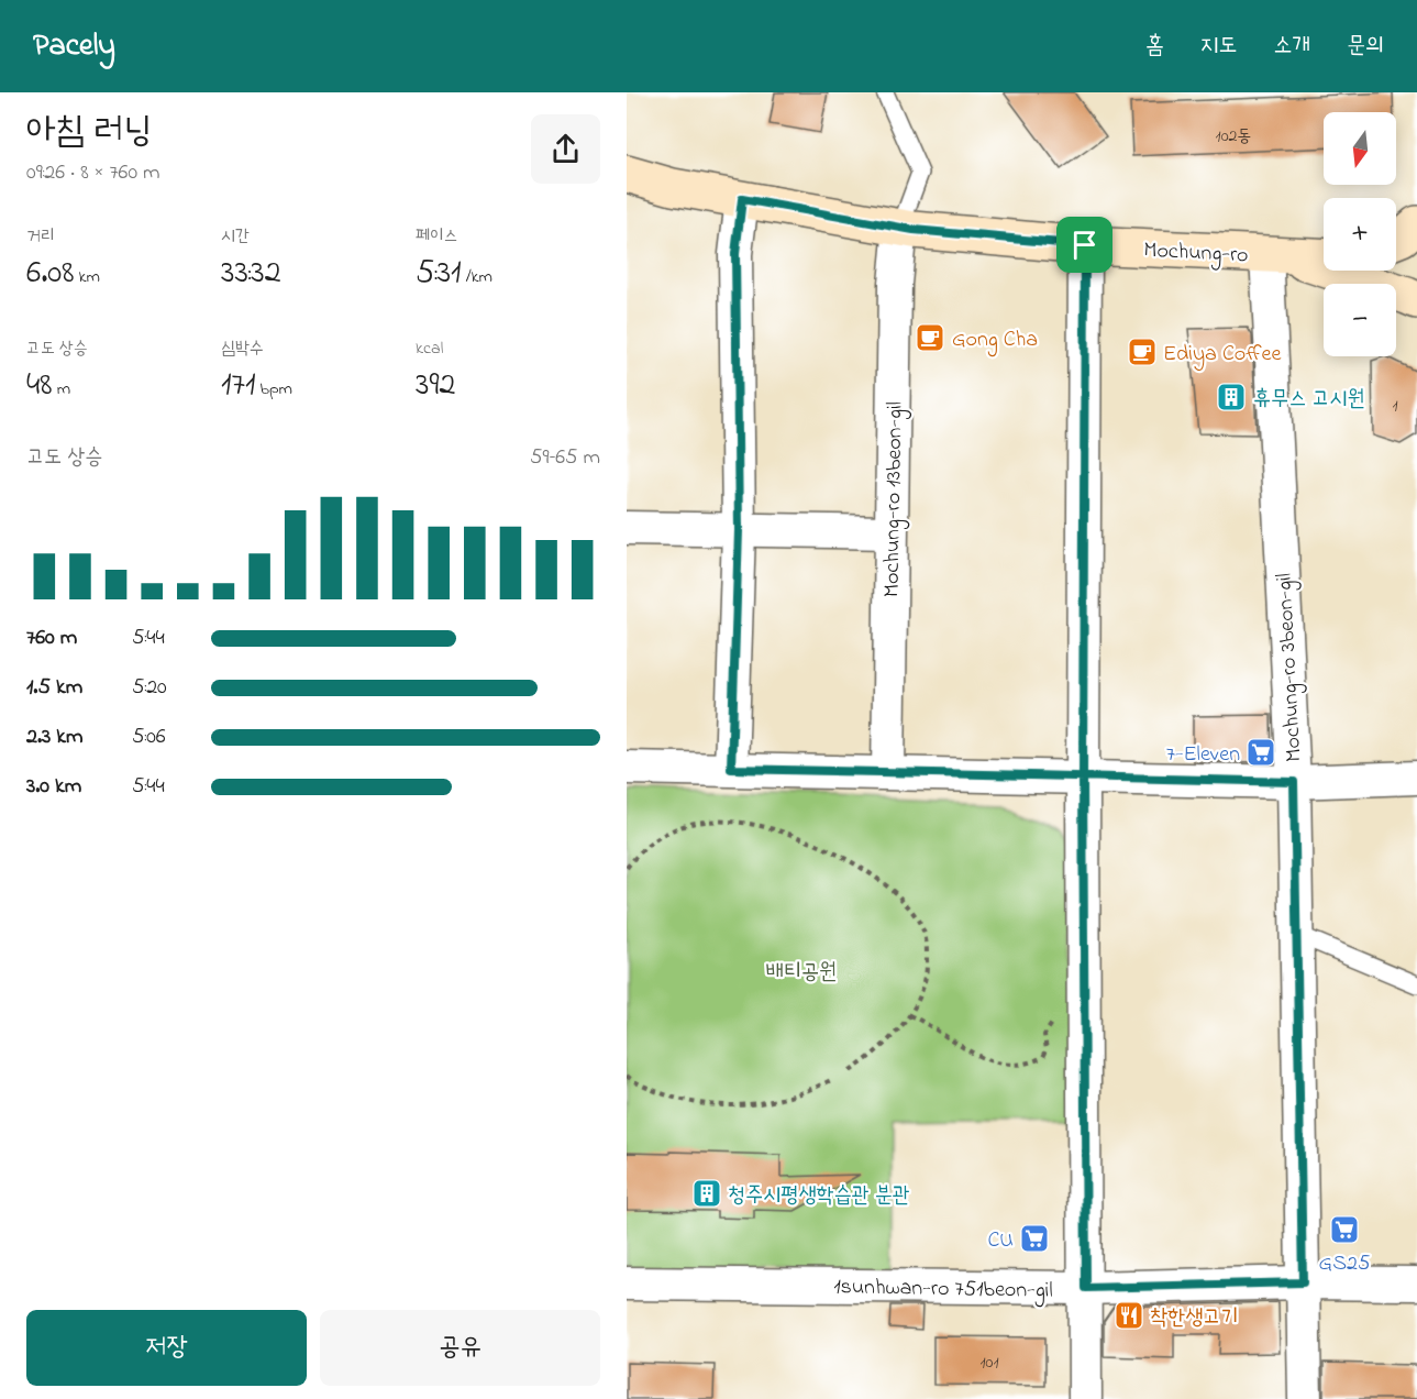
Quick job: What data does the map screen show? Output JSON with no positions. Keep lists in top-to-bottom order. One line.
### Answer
{"streets":{"main road":["Mochung-ro"],"street":["Mochung-ro 13beon-gil","Mochung-ro 3beon-gil","1sunhwan-ro 751beon-gil"]},"crossings":[["Mochung-ro","Mochung-ro 13beon-gil"],["Mochung-ro","Mochung-ro 3beon-gil"],["Mochung-ro 3beon-gil","1sunhwan-ro 751beon-gil"]],"parks":["배티공원"],"places":{"cafe":["Gong Cha","Ediya Coffee"],"building":["휴무스 고시원","청주시평생학습관 분관"],"supermarket":["7-Eleven","GS25","CU"],"restaurant":["착한생고기"]},"house_numbers":["102동","1","101"],"north":"bottom","page":{"header":"Pacely","nav":["홈","지도","소개","문의"],"heading":["아침 러닝","09:26 · 8 × 760 m"],"map_buttons":["+","−"],"stats":[["거리","6.08 km"],["시간","33:32"],["페이스","5:31 /km"],["고도 상승","48 m"],["심박수","171 bpm"],["kcal","392"]],"chart":["고도 상승","59–65 m"],"list":[{"name":"760 m","note":"5:44"},{"name":"1.5 km","note":"5:20"},{"name":"2.3 km","note":"5:06"},{"name":"3.0 km","note":"5:44"}],"buttons":["저장","공유"]}}
